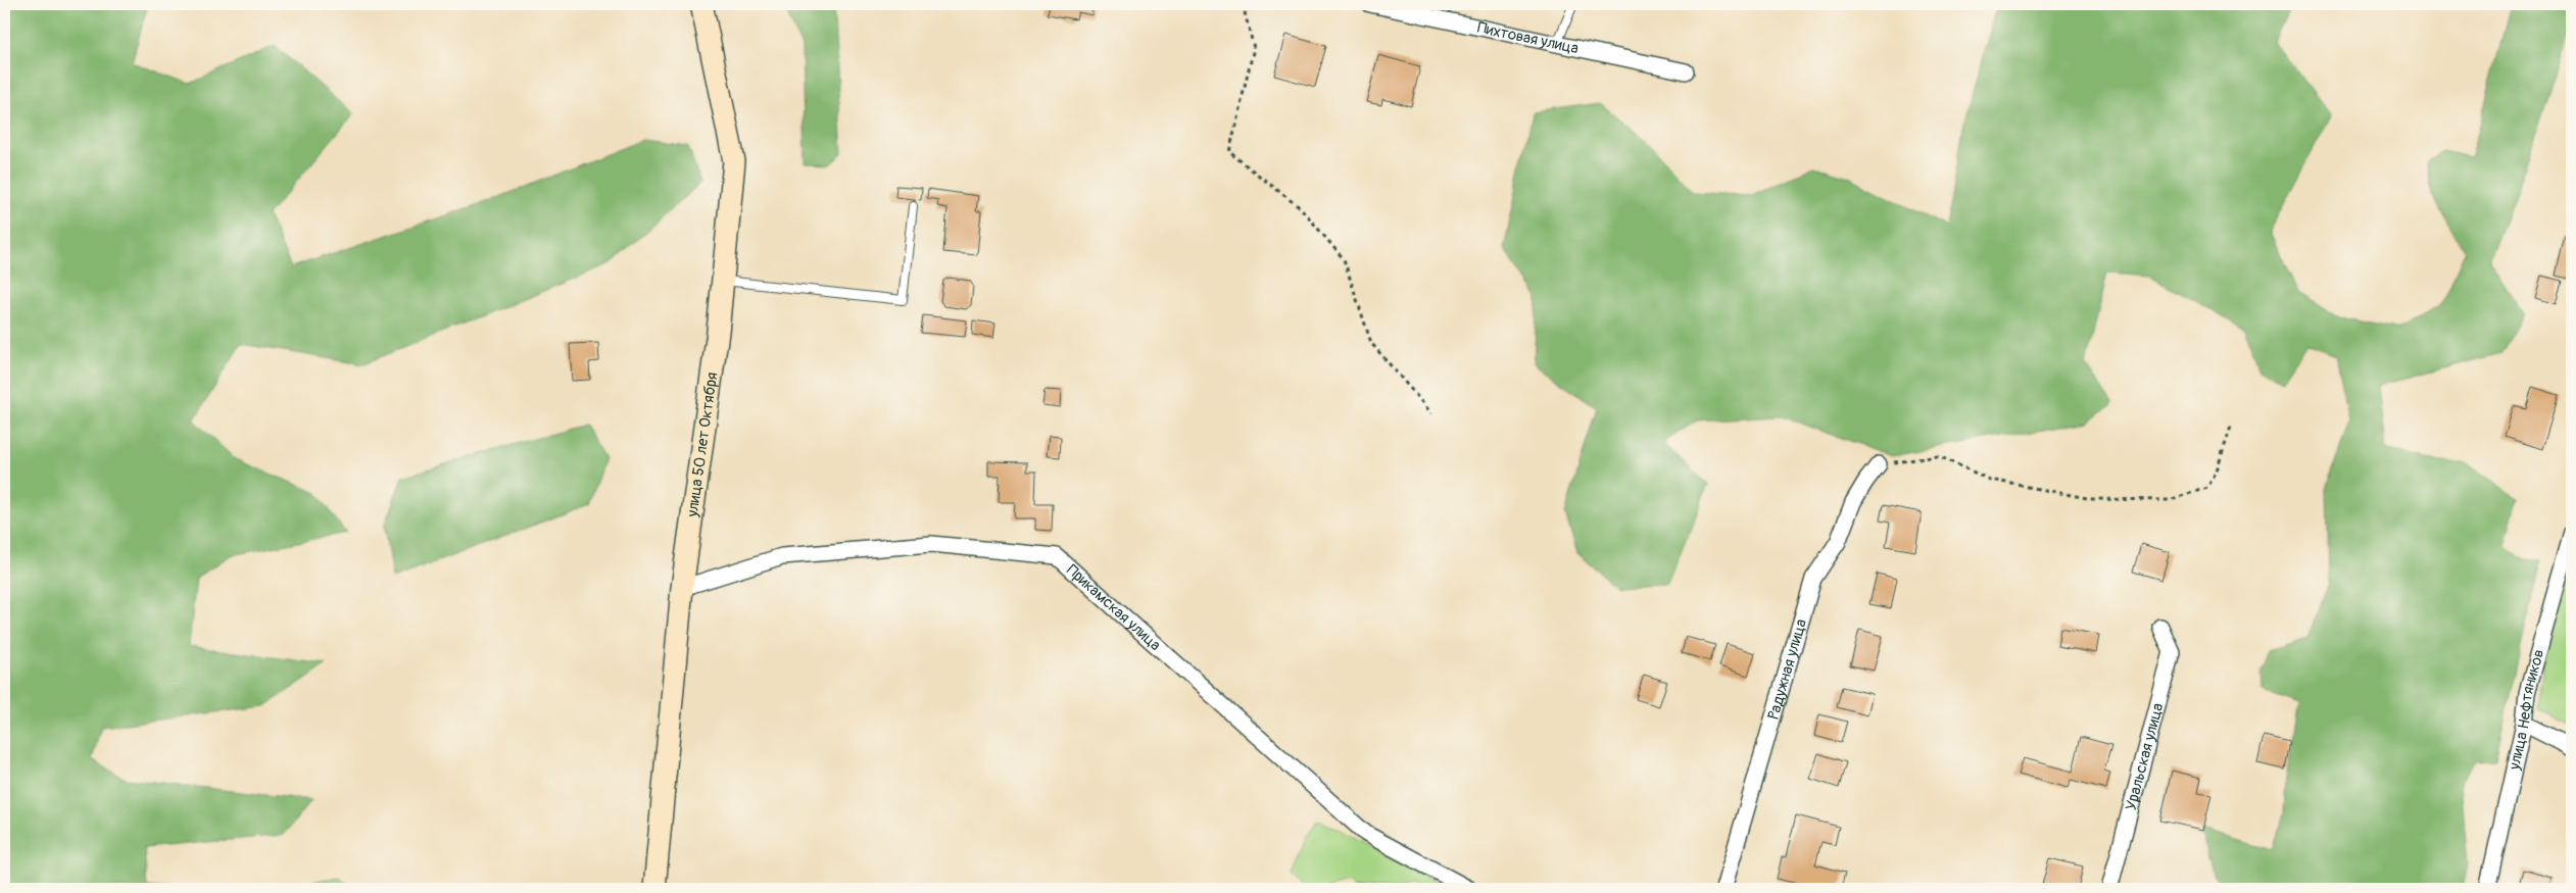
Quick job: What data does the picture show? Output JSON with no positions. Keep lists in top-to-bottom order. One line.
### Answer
{"streets":{"main road":["улица 50 лет Октября"],"street":["Пихтовая улица","Прикамская улица","Радужная улица","улица Нефтяников","Уральская улица"]},"crossings":[["улица 50 лет Октября","Прикамская улица"]]}
